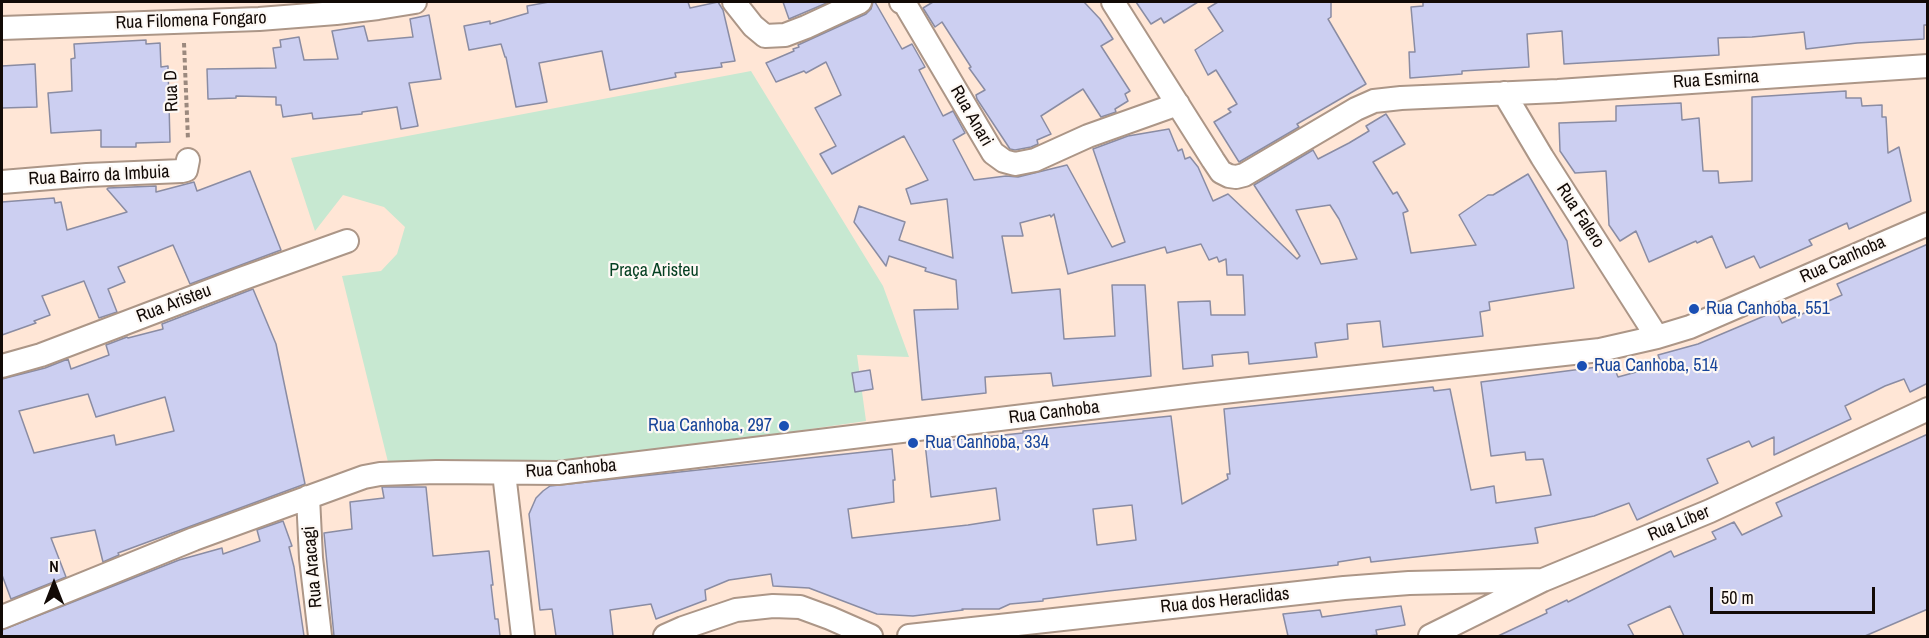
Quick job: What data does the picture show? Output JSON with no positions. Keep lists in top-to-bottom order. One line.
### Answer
{"streets":{"street":["Rua Filomena Fongaro","Rua Esmirna","Rua Anari","Rua Bairro da Imbuia","Rua Falero","Rua Canhoba","Rua Aristeu","Rua Líber","Rua Aracagi","Rua dos Heraclidas"],"path":["Rua D"]},"crossings":[["Rua Filomena Fongaro","Rua D"],["Rua Esmirna","Rua Anari"],["Rua Esmirna","Rua Falero"],["Rua D","Rua Bairro da Imbuia"],["Rua Falero","Rua Canhoba"],["Rua Canhoba","Rua Aracagi"],["Rua Líber","Rua dos Heraclidas"]],"parks":["Praça Aristeu"],"places":["Rua Canhoba, 551","Rua Canhoba, 514","Rua Canhoba, 297","Rua Canhoba, 334"],"scale_bar":"50 m","north":"top"}
